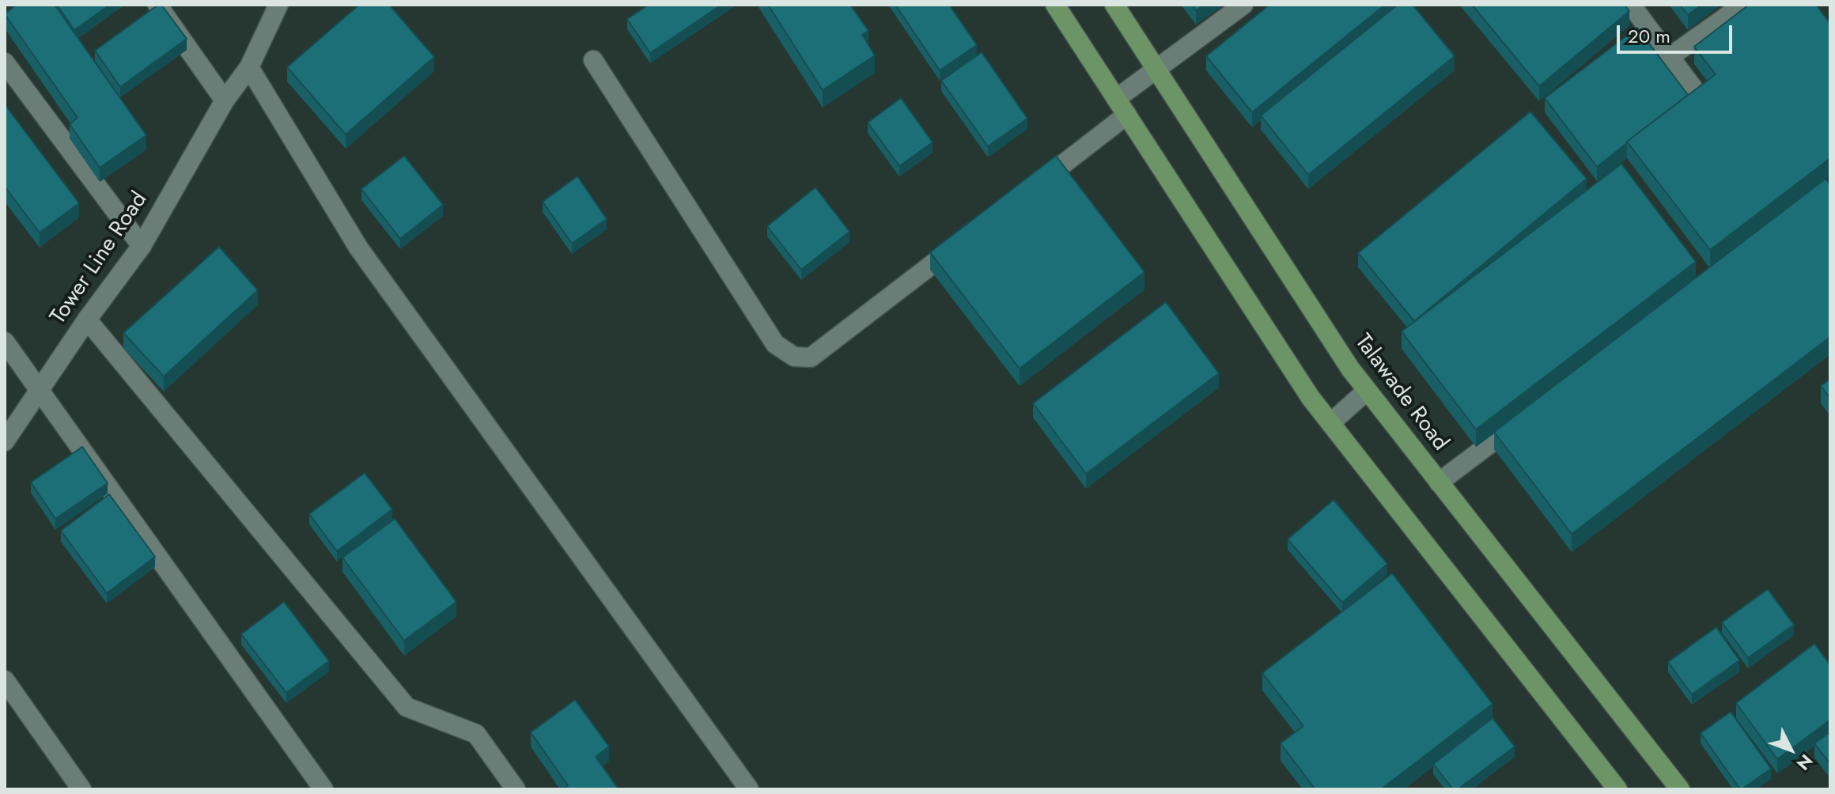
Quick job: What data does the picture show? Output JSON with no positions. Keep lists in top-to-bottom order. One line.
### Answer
{"streets":{"main road":["Talawade Road"],"street":["Tower Line Road"]},"scale_bar":"20 m","north":"bottom right"}
